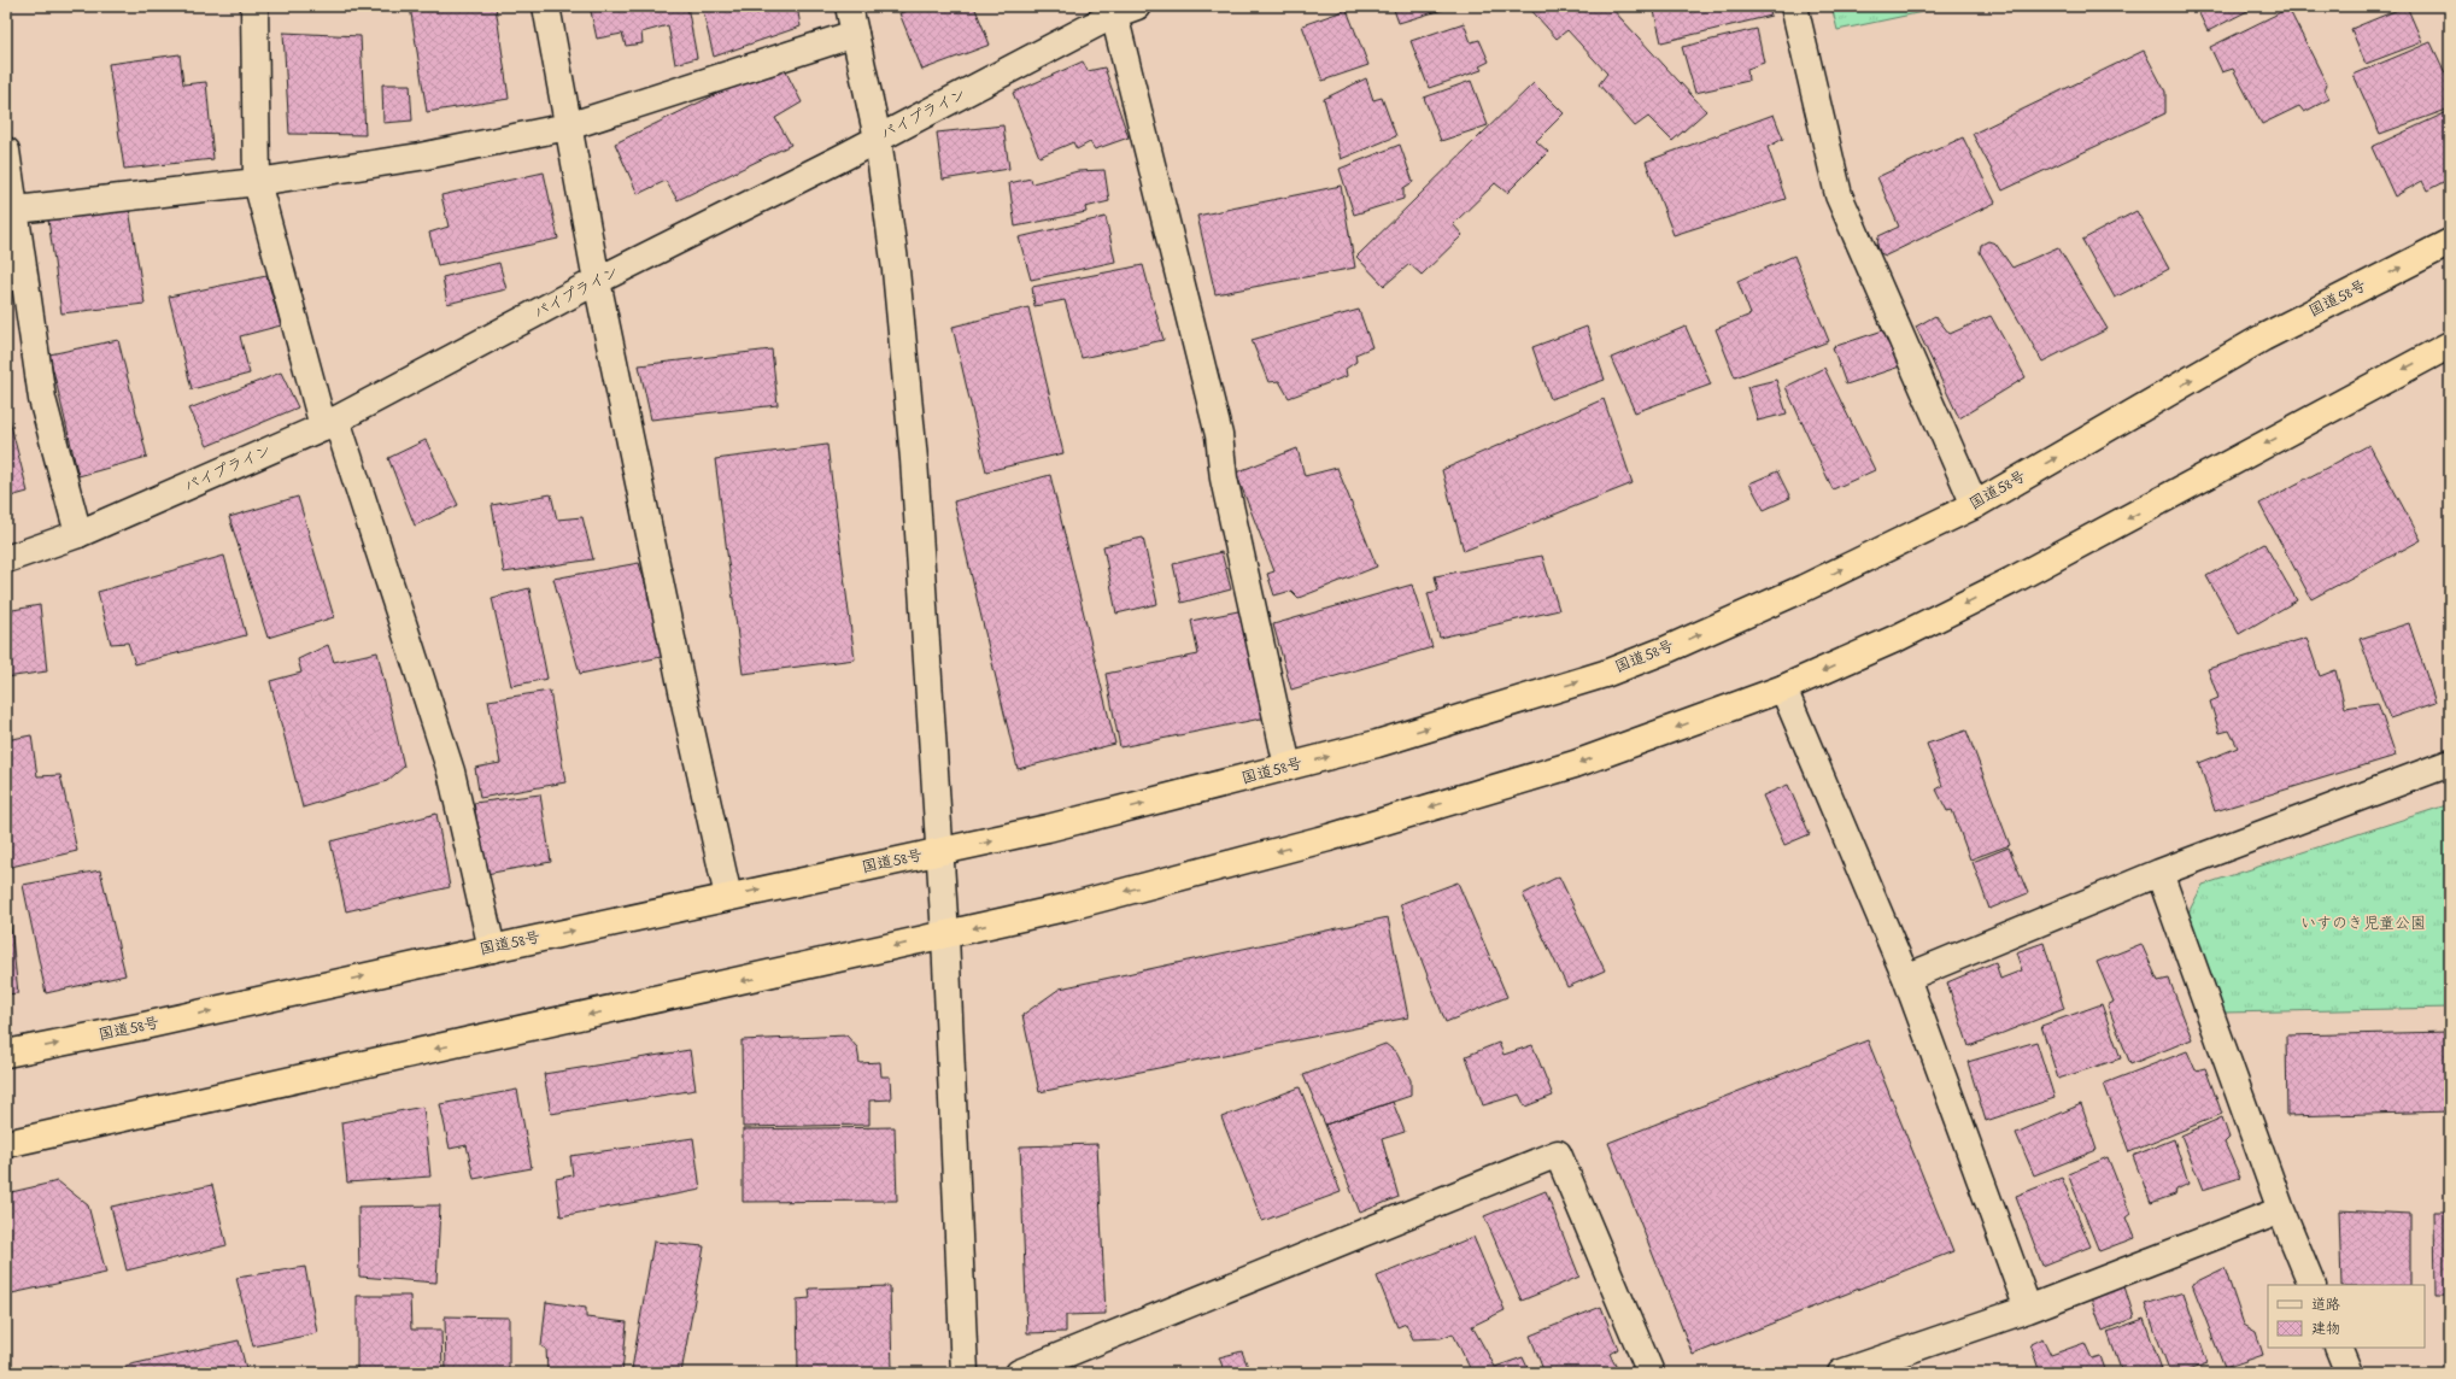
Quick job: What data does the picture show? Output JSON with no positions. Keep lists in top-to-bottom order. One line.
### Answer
{"streets":{"highway":["国道58号"],"street":["パイプライン"]},"parks":["いすのき児童公園"],"legend":["道路","建物"]}
